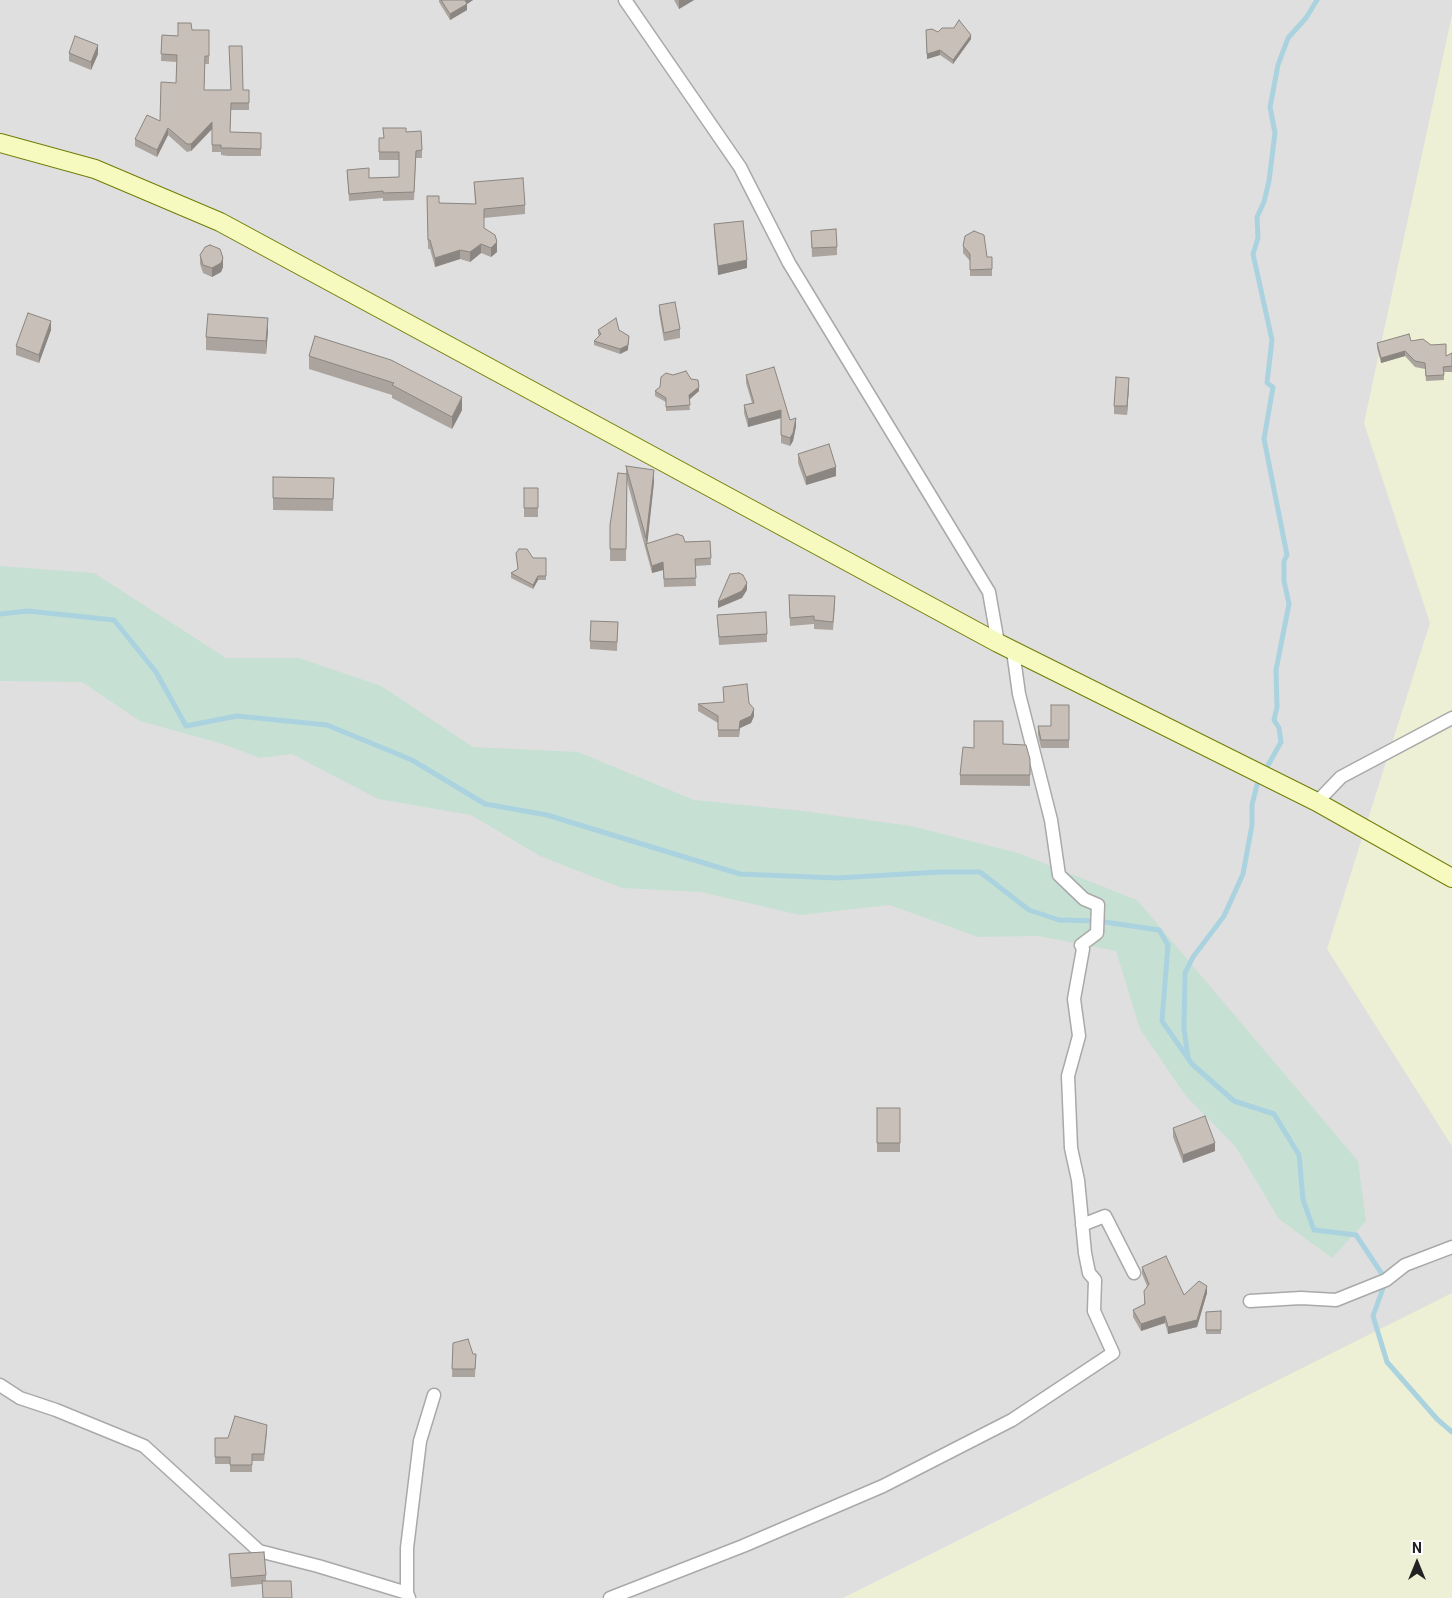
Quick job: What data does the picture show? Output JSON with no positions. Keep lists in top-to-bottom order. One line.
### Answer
{"north":"top"}
